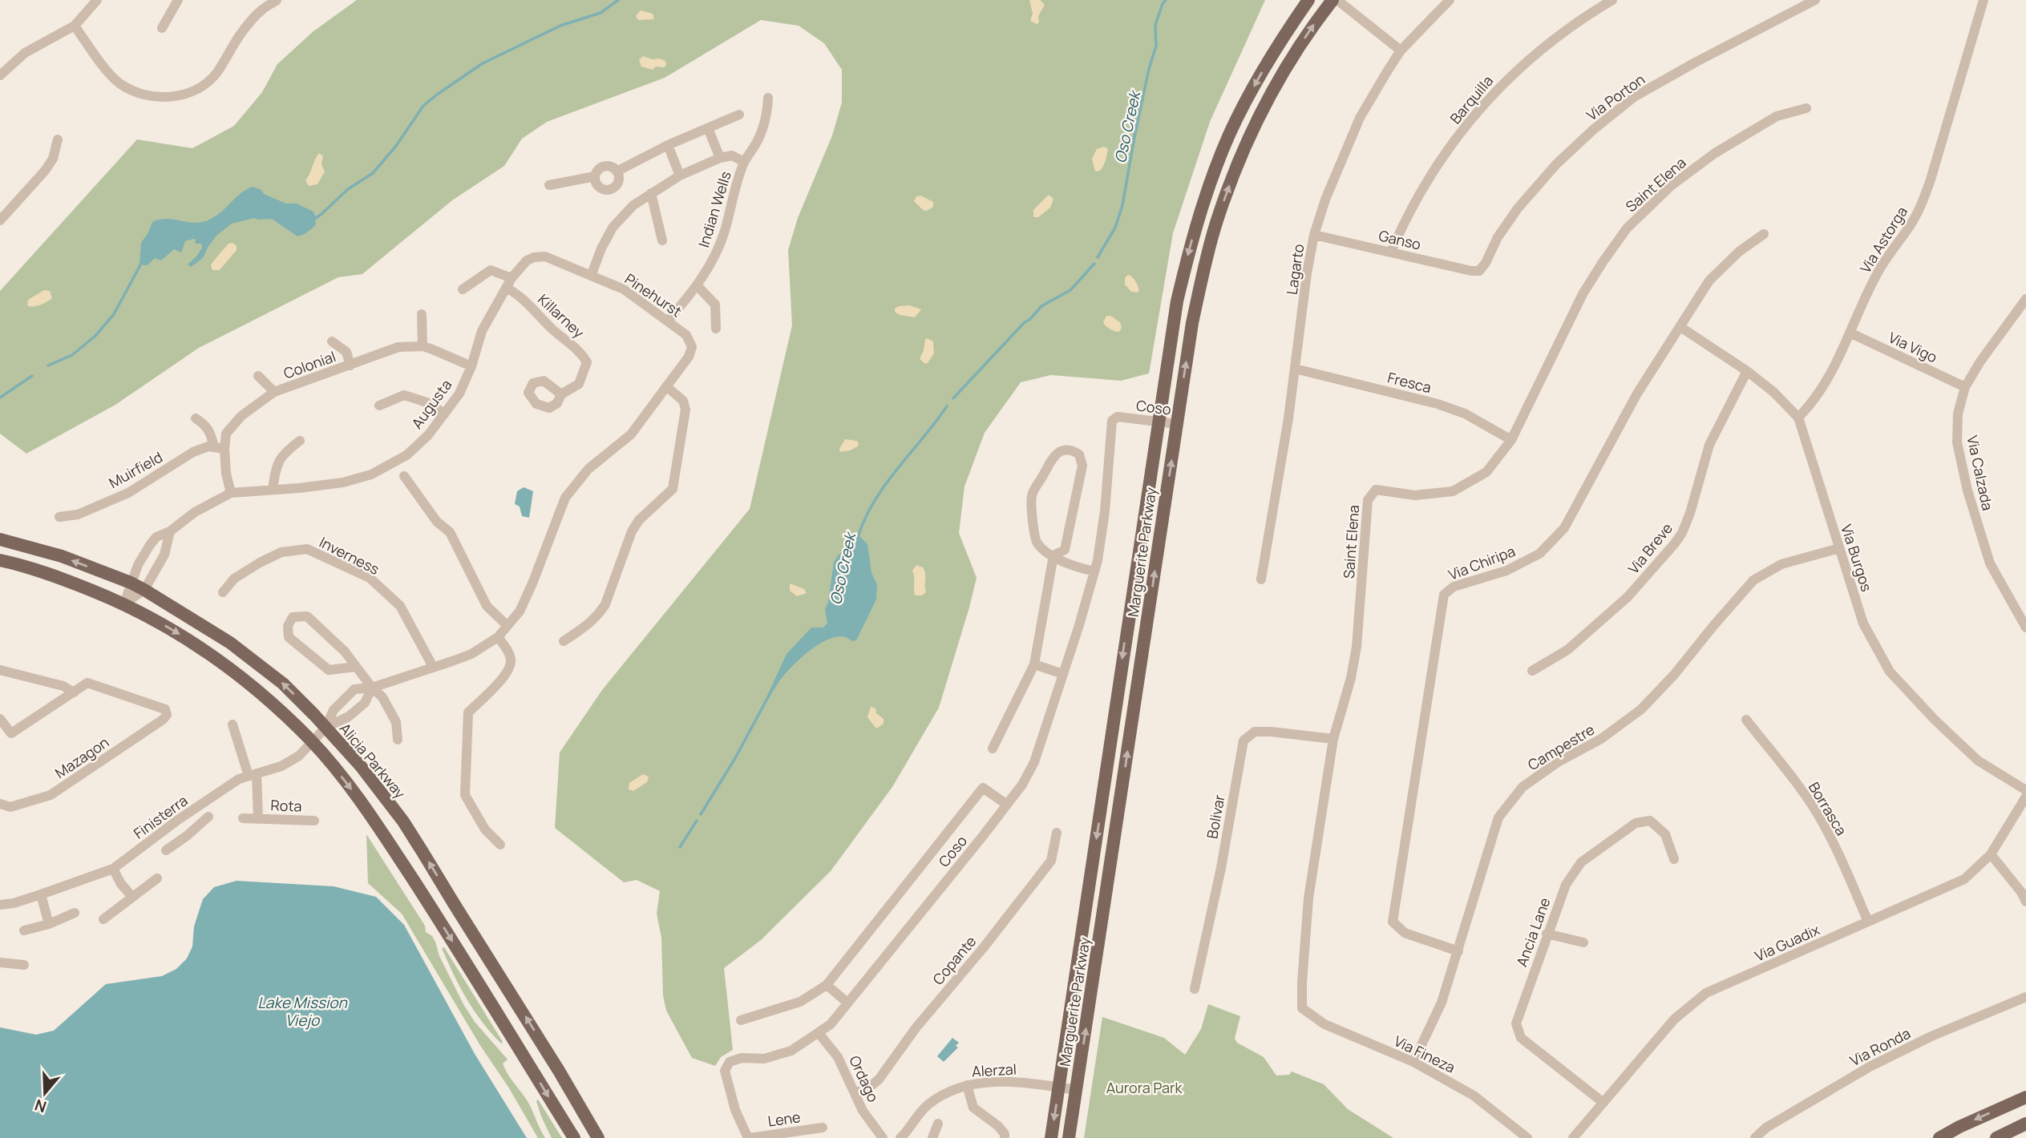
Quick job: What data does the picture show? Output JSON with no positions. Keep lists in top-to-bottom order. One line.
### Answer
{"streets":{"main road":["Marguerite Parkway","Alicia Parkway"],"street":["Via Porton","Barquilla","Saint Elena","Indian Wells","Ganso","Via Astorga","Lagarto","Pinehurst","Killarney","Via Vigo","Colonial","Fresca","Augusta","Coso","Muirfield","Via Calzada","Via Breve","Inverness","Via Burgos","Via Chiripa","Campestre","Mazagon","Rota","Borrasca","Finisterra","Bolivar","Ancia Lane","Via Guadix","Copante","Via Ronda","Via Fineza","Alerzal","Ordago","Lene"]},"crossings":[["Via Porton","Ganso"],["Barquilla","Ganso"],["Saint Elena","Fresca"],["Saint Elena","Bolivar"],["Saint Elena","Via Fineza"],["Indian Wells","Pinehurst"],["Ganso","Lagarto"],["Via Astorga","Via Vigo"],["Via Astorga","Via Burgos"],["Lagarto","Fresca"],["Pinehurst","Augusta"],["Killarney","Augusta"],["Via Vigo","Via Calzada"],["Colonial","Augusta"],["Colonial","Muirfield"],["Augusta","Alicia Parkway"],["Coso","Marguerite Parkway"],["Coso","Ordago"],["Coso","Lene"],["Via Breve","Via Burgos"],["Marguerite Parkway","Alerzal"],["Via Burgos","Via Chiripa"],["Via Burgos","Campestre"],["Via Chiripa","Campestre"],["Campestre","Via Fineza"],["Alicia Parkway","Finisterra"],["Rota","Finisterra"],["Borrasca","Via Guadix"],["Ancia Lane","Via Guadix"],["Copante","Ordago"]],"water":["Oso Creek","Lake Mission Viejo"],"parks":["Aurora Park"],"north":"bottom"}
